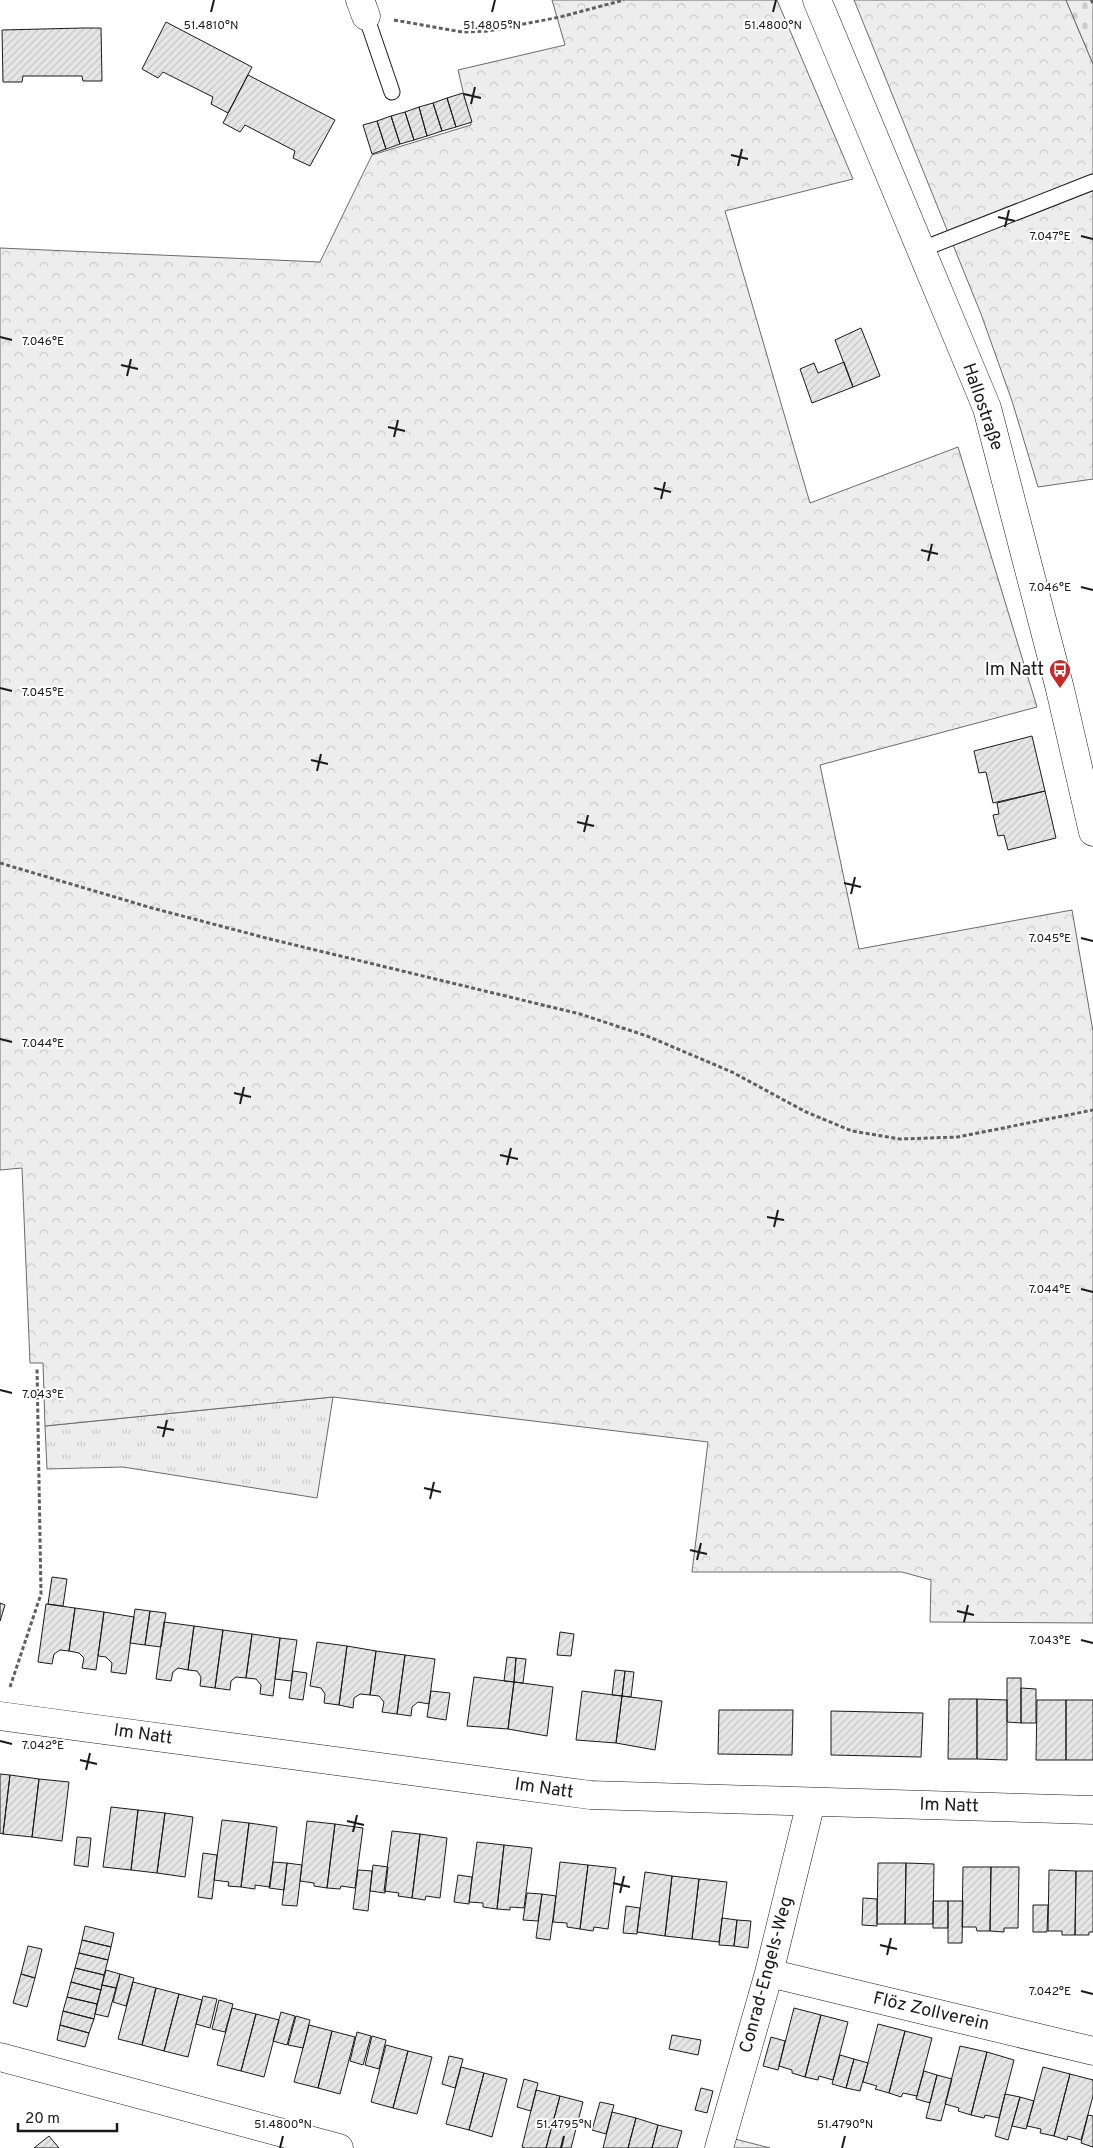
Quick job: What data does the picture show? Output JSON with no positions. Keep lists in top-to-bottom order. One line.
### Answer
{"streets":{"street":["Hallostraße","Im Natt","Conrad-Engels-Weg","Flöz Zollverein"]},"crossings":[["Im Natt","Conrad-Engels-Weg"],["Conrad-Engels-Weg","Flöz Zollverein"]],"places":{"bus stop":["Im Natt"]},"scale_bar":"20 m","coordinates":["51.4810°N","51.4805°N","51.4800°N","7.047°E","7.046°E","7.045°E","7.044°E","7.043°E","7.042°E","51.4795°N","51.4790°N"]}
